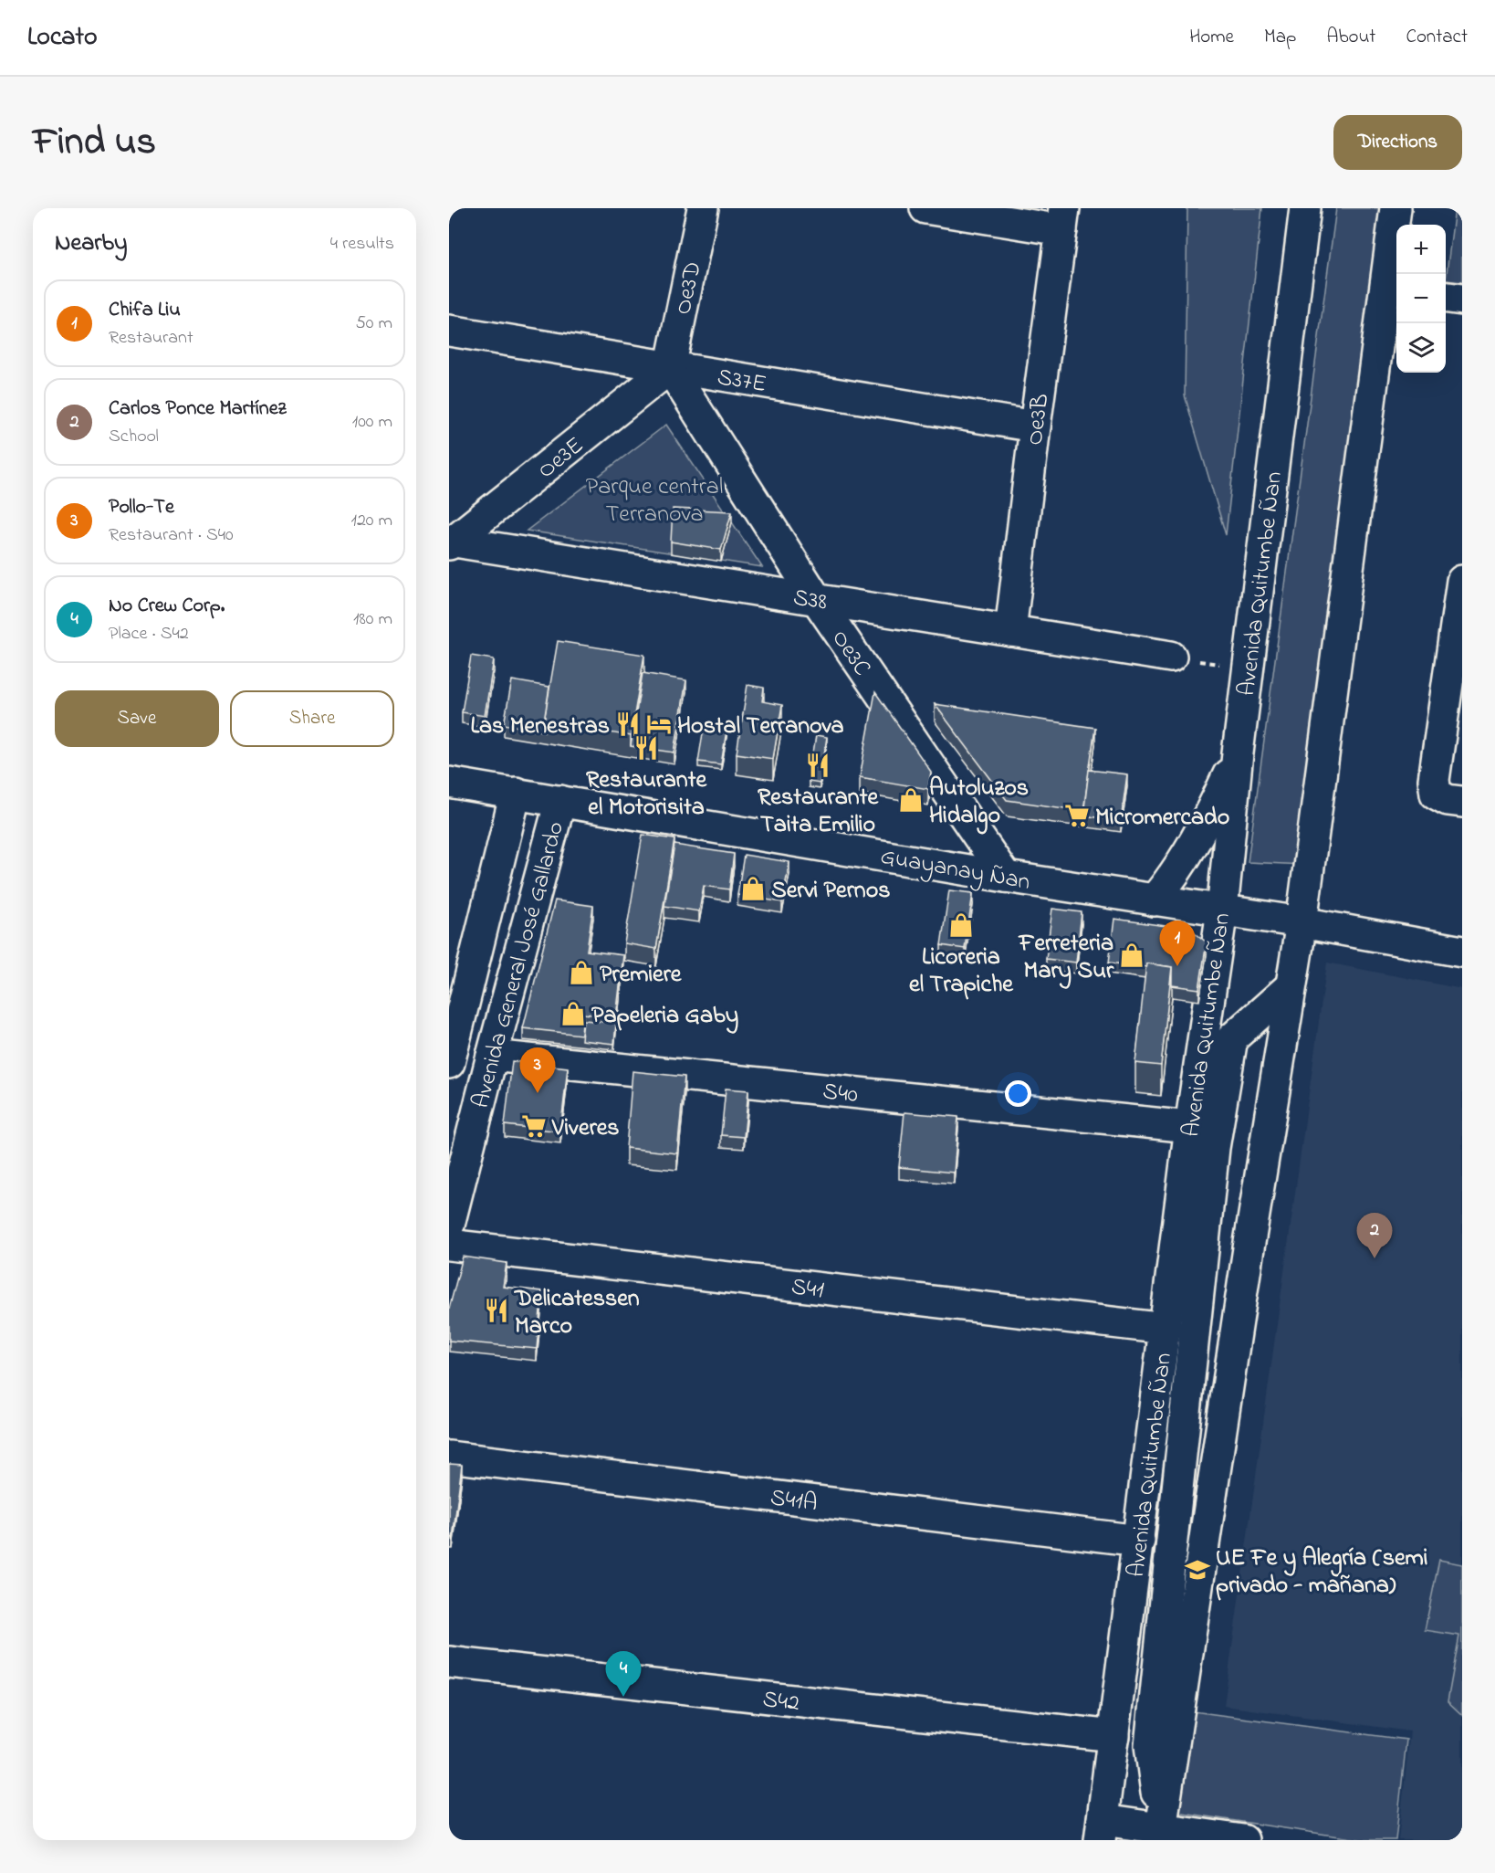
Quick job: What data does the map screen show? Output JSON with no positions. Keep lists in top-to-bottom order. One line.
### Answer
{"streets":{"street":["Oe3D","S37E","Oe3B","Oe3E","Avenida Quitumbe Ñan","S38","Oe3C","Guayanay Ñan","Avenida General José Gallardo","S40","S41","S41A","S42"]},"crossings":[["Oe3D","S37E"],["Oe3D","Oe3E"],["Oe3D","Oe3C"],["S37E","Oe3B"],["S37E","Oe3E"],["S37E","Oe3C"],["Oe3B","S38"],["Oe3E","S38"],["Oe3E","Oe3C"],["Avenida Quitumbe Ñan","Guayanay Ñan"],["Avenida Quitumbe Ñan","S40"],["Avenida Quitumbe Ñan","S41"],["Avenida Quitumbe Ñan","S41A"],["Avenida Quitumbe Ñan","S42"],["S38","Oe3C"],["Oe3C","Guayanay Ñan"],["Guayanay Ñan","Avenida General José Gallardo"],["Avenida General José Gallardo","S40"]],"parks":["Parque central Terranova"],"places":{"restaurant":["Las Menestras","Restaurante el Motorisita","Restaurante Taita Emilio","Delicatessen Marco"],"hotel":["Hostal Terranova"],"shop":["Autoluzos Hidalgo","Servi Pernos","Licoreria el Trapiche","Ferreteria Mary Sur","Premiere","Papeleria Gaby"],"supermarket":["Micromercado","Viveres"],"school or university":["UE Fe y Alegría (semi privado - mañana)"]},"page":{"header":"Locato","nav":["Home","Map","About","Contact"],"title":"Find us","buttons":["Directions",["Save","Share"]],"heading":["Nearby","4 results"],"map_buttons":["+","−"],"list":[{"mark":"1","name":"Chifa Liu","note":"Restaurant","value":"50 m"},{"mark":"2","name":"Carlos Ponce Martínez","note":"School","value":"100 m"},{"mark":"3","name":"Pollo-Te","note":"Restaurant · S40","value":"120 m"},{"mark":"4","name":"No Crew Corp.","note":"Place · S42","value":"180 m"}],"pins":["1","3","2","4"]}}
